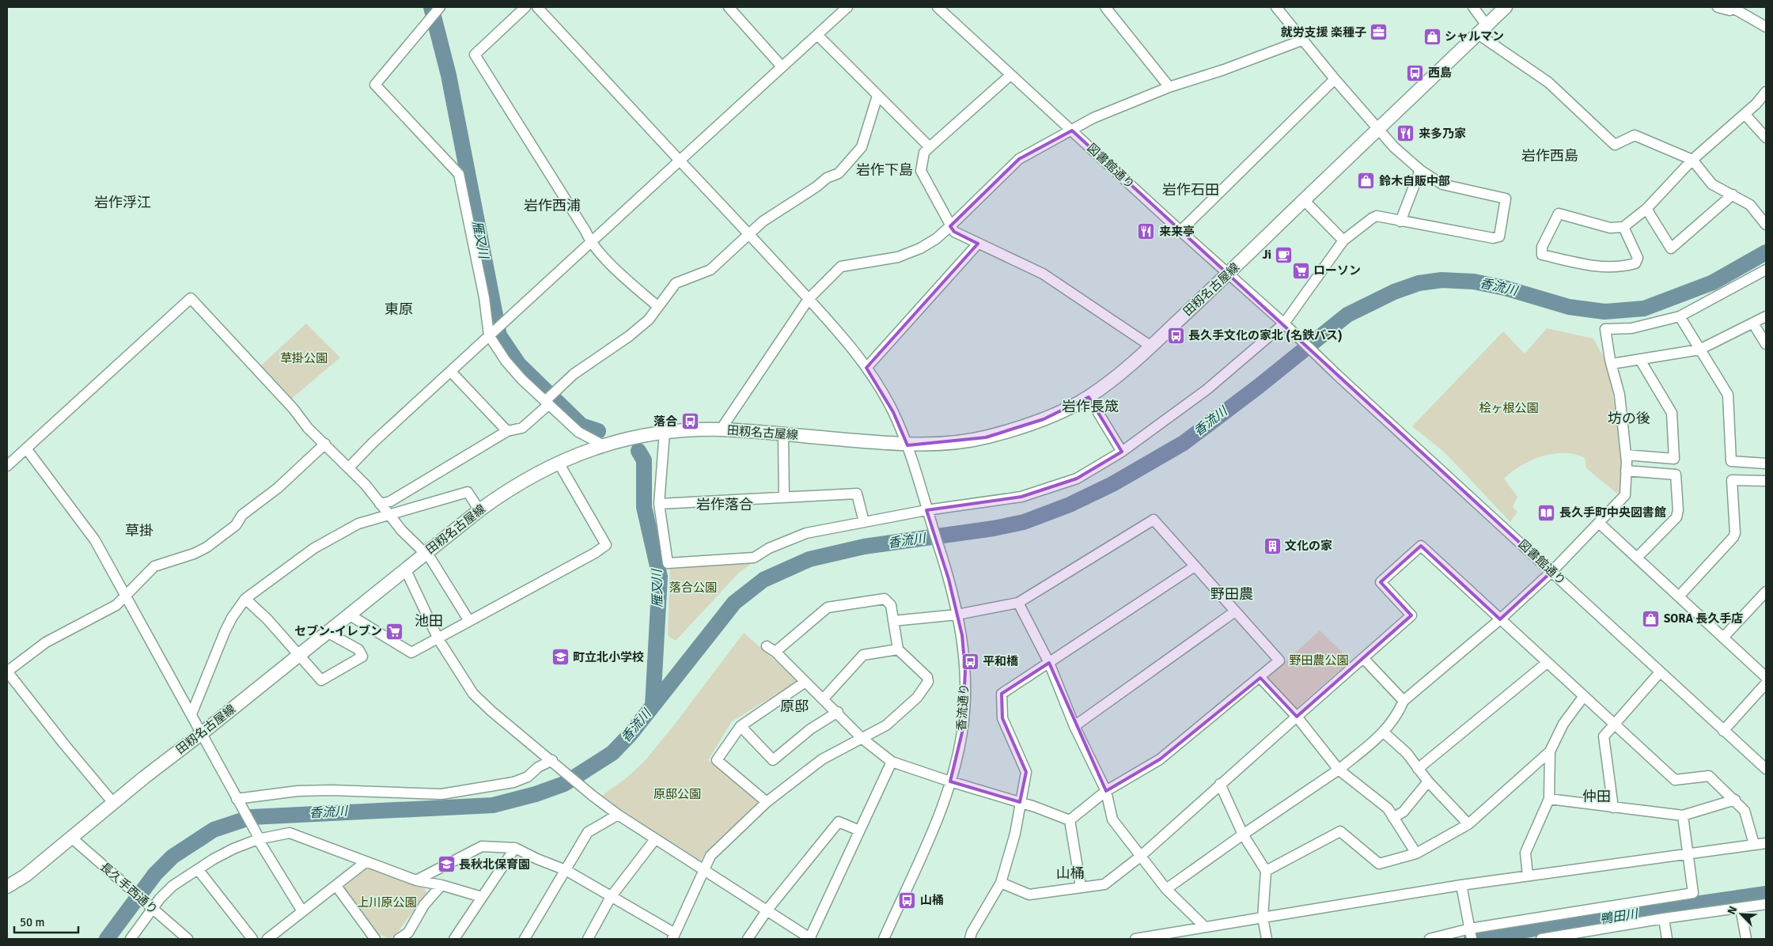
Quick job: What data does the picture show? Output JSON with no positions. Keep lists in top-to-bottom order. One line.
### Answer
{"streets":{"main road":["田籾名古屋線"],"street":["図書館通り","香流通り","長久手西通り"]},"crossings":[["図書館通り","田籾名古屋線"],["田籾名古屋線","香流通り"],["田籾名古屋線","長久手西通り"]],"districts":["岩作西島","岩作下島","岩作石田","岩作浮江","岩作西浦","東原","岩作長筬","坊の後","岩作落合","草掛","野田農","池田","原邸","仲田","山桶"],"water":["雁又川","香流川","鴨田川"],"parks":["草掛公園","桧ヶ根公園","落合公園","野田農公園","原邸公園","上川原公園"],"places":{"office":["就労支援 楽種子"],"shop":["シャルマン","鈴木自販中部","SORA 長久手店"],"bus stop":["西島","長久手文化の家北 (名鉄バス)","落合","平和橋","山桶"],"restaurant":["来多乃家","来来亭"],"cafe":["Ji"],"supermarket":["ローソン","セブン-イレブン"],"library":["長久手町中央図書館"],"building":["文化の家"],"school or university":["町立北小学校","長秋北保育園"]},"scale_bar":"50 m","north":"top left"}
